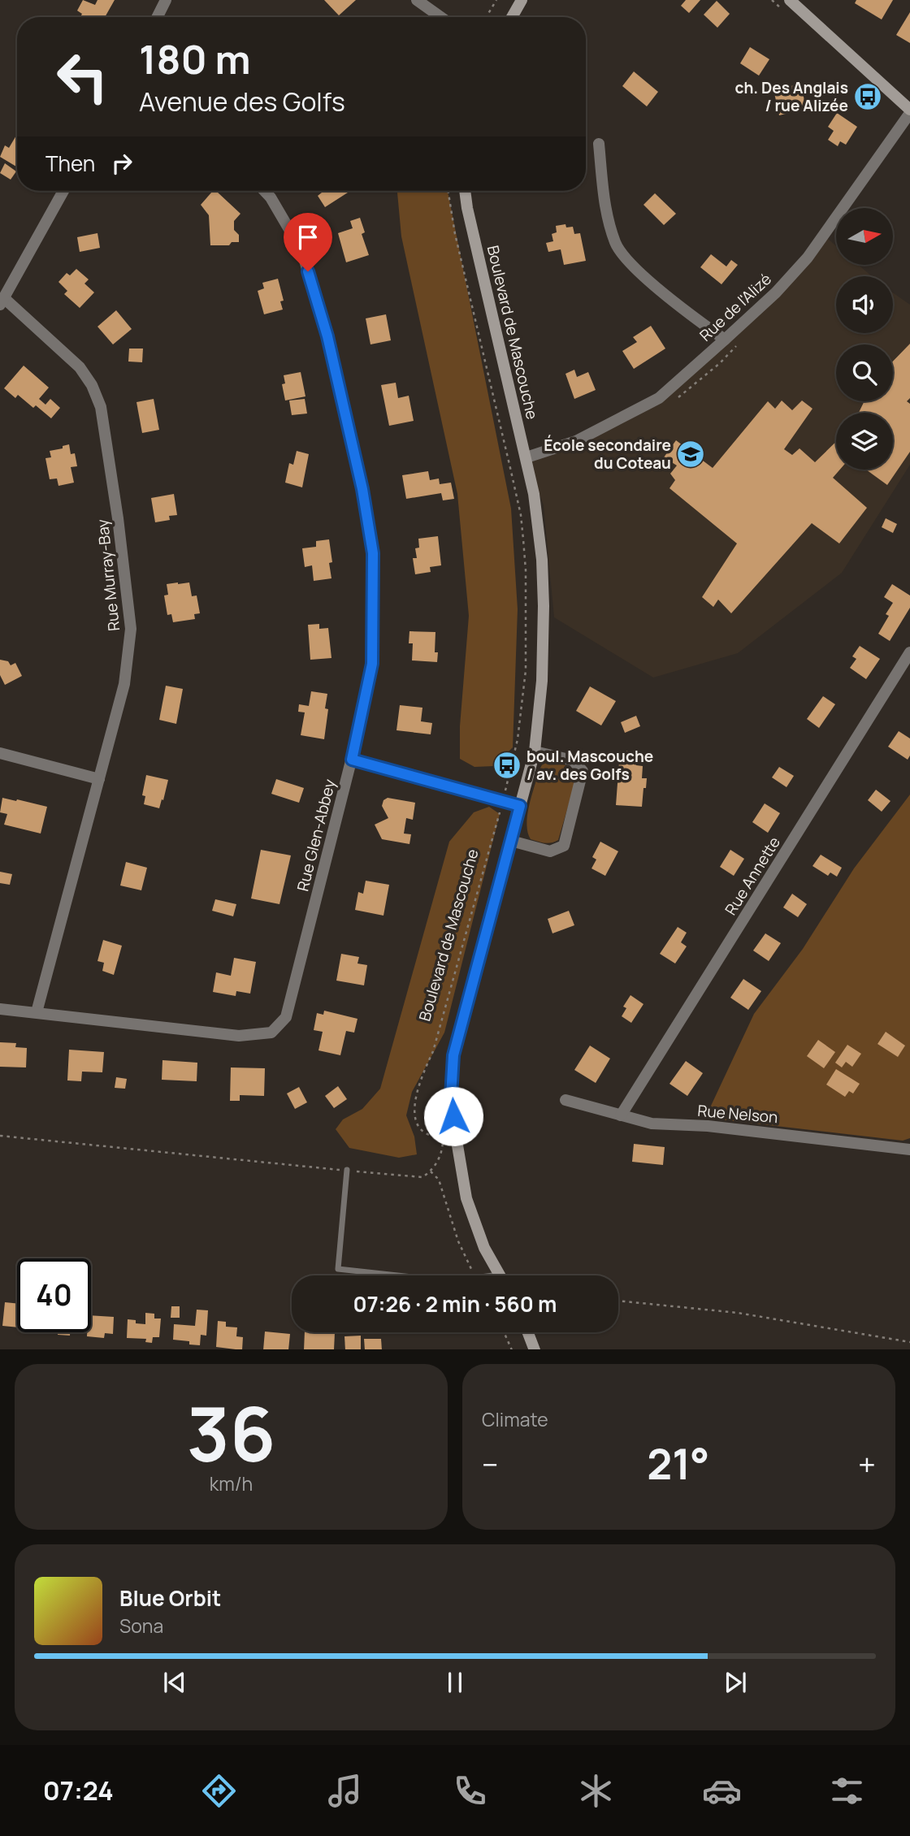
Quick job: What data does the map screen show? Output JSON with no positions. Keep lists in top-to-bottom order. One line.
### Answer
{"streets":{"street":["Rue de l'Alizé","Boulevard de Mascouche","Rue Murray-Bay","Rue Glen-Abbey","Rue Annette","Rue Nelson"]},"crossings":[["Rue de l'Alizé","Boulevard de Mascouche"],["Rue Murray-Bay","Rue Glen-Abbey"],["Rue Annette","Rue Nelson"]],"places":{"bus stop":["ch. Des Anglais / rue Alizée","boul. Mascouche / av. des Golfs"],"school or university":["École secondaire du Coteau"]},"north":"right","page":{"turn":["180 m","Avenue des Golfs"],"then":"Then","limit":"40","trip":"07:26 · 2 min · 560 m","tile":[["36","km/h"],"Climate"],"heat":["−","21°","+"],"song":["Blue Orbit","Sona"],"tabs":"07:24"}}
